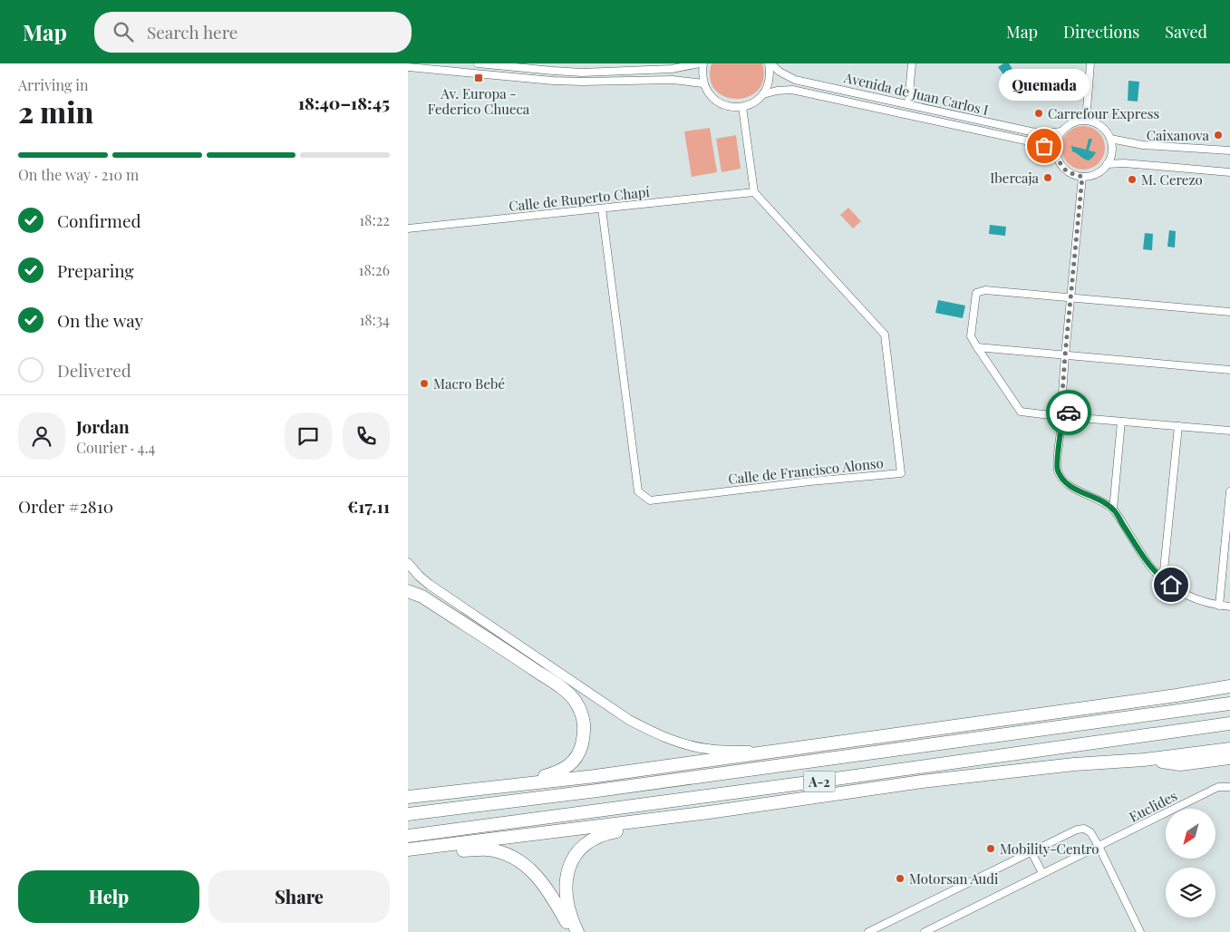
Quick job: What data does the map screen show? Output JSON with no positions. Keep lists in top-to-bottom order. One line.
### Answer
{"streets":{"highway":["A-2"],"street":["Avenida de Juan Carlos I","Calle de Ruperto Chapí","Calle de Francisco Alonso","Euclides"]},"crossings":[["Calle de Ruperto Chapí","Calle de Francisco Alonso"]],"places":{"transit":["Av. Europa - Federico Chueca"],"other":["Carrefour Express","Caixanova","Quemada","Ibercaja","M. Cerezo","Macro Bebé","Mobility-Centro","Motorsan Audi"]},"north":"bottom left","page":{"header":"Map","search":"Search here","nav":["Map","Directions","Saved"],"heading":["2 min","Arriving in","18:40–18:45"],"panel":["Jordan","Courier · 4.4","Order #2810","€17.11"],"bubble":"Quemada","bar":"On the way · 210 m","list":[["Confirmed","18:22"],["Preparing","18:26"],["On the way","18:34"],"Delivered"],"buttons":["Help","Share"]}}
